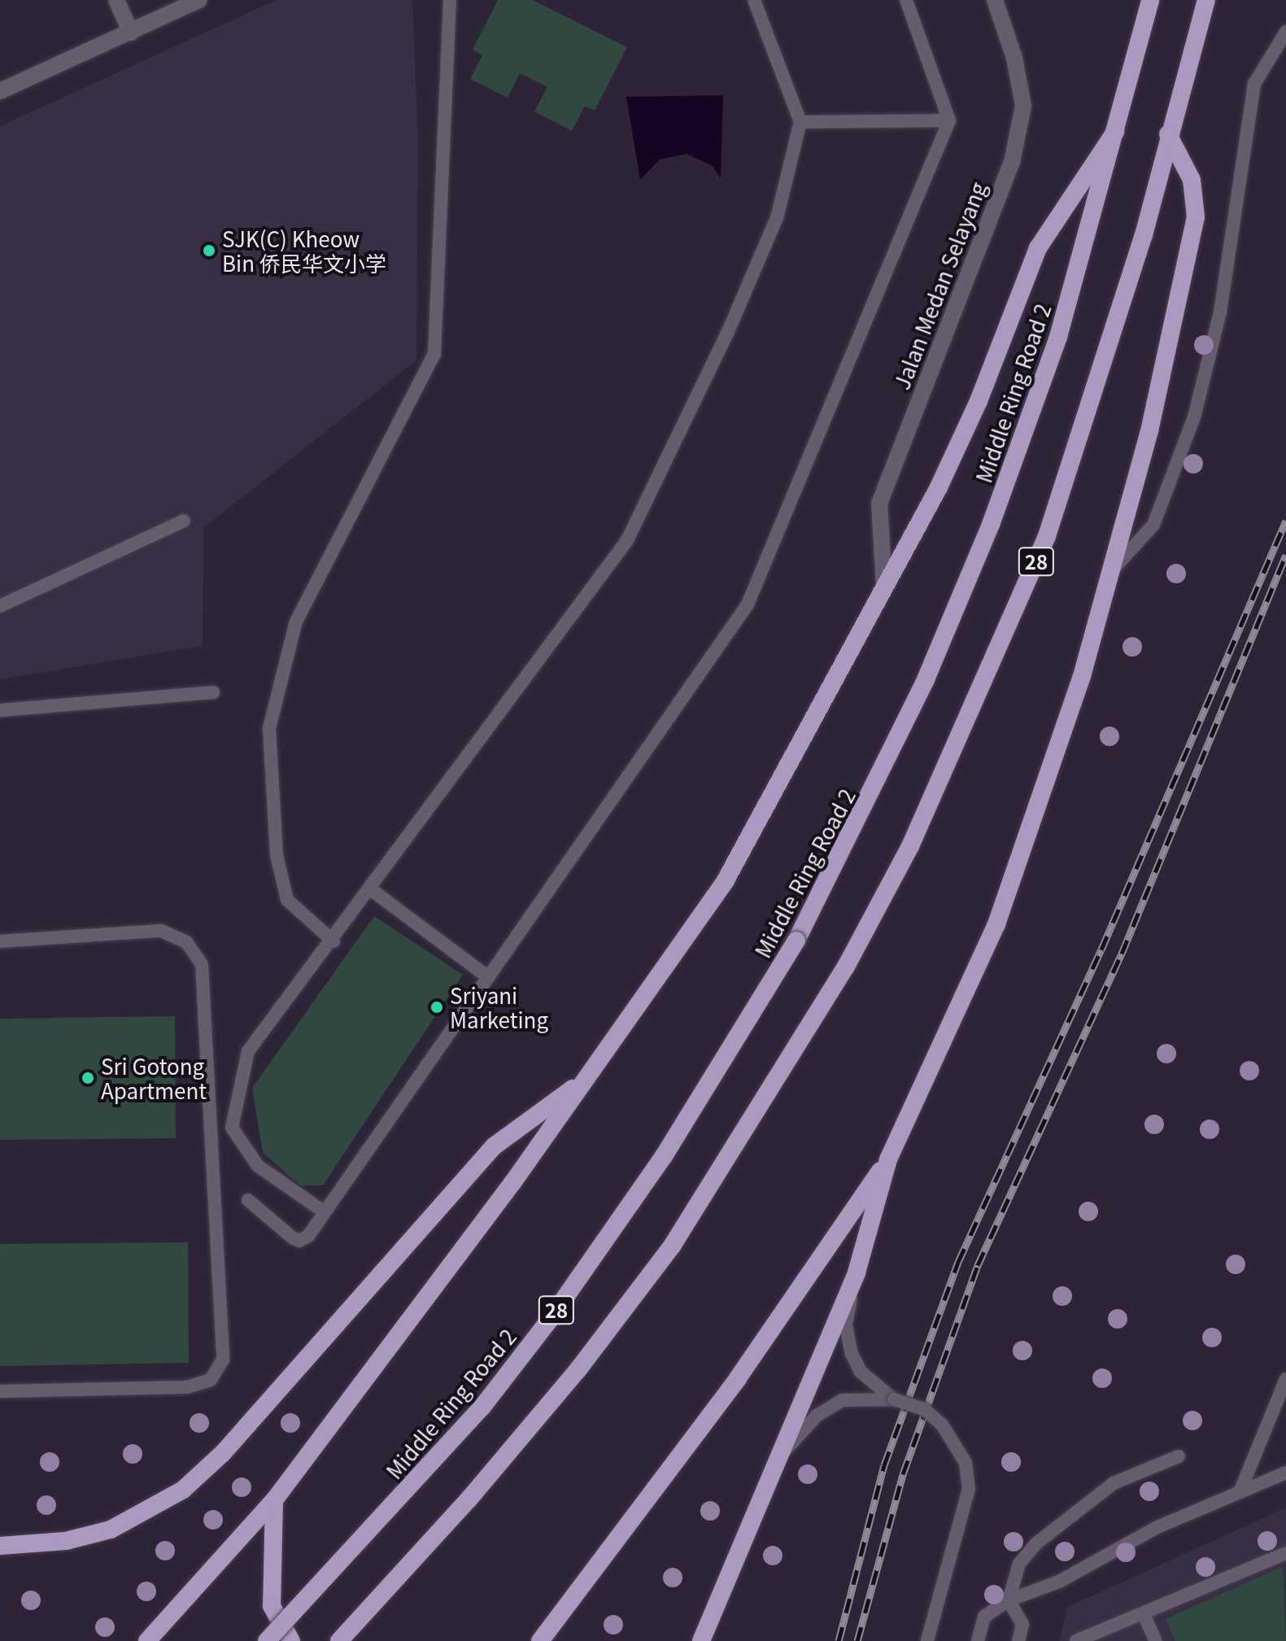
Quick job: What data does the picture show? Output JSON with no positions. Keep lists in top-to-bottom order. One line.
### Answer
{"streets":{"highway":["Middle Ring Road 2","28"],"street":["Jalan Medan Selayang"]},"places":["SJK(C) Kheow Bin 侨民华文小学","Sriyani Marketing","Sri Gotong Apartment"]}
